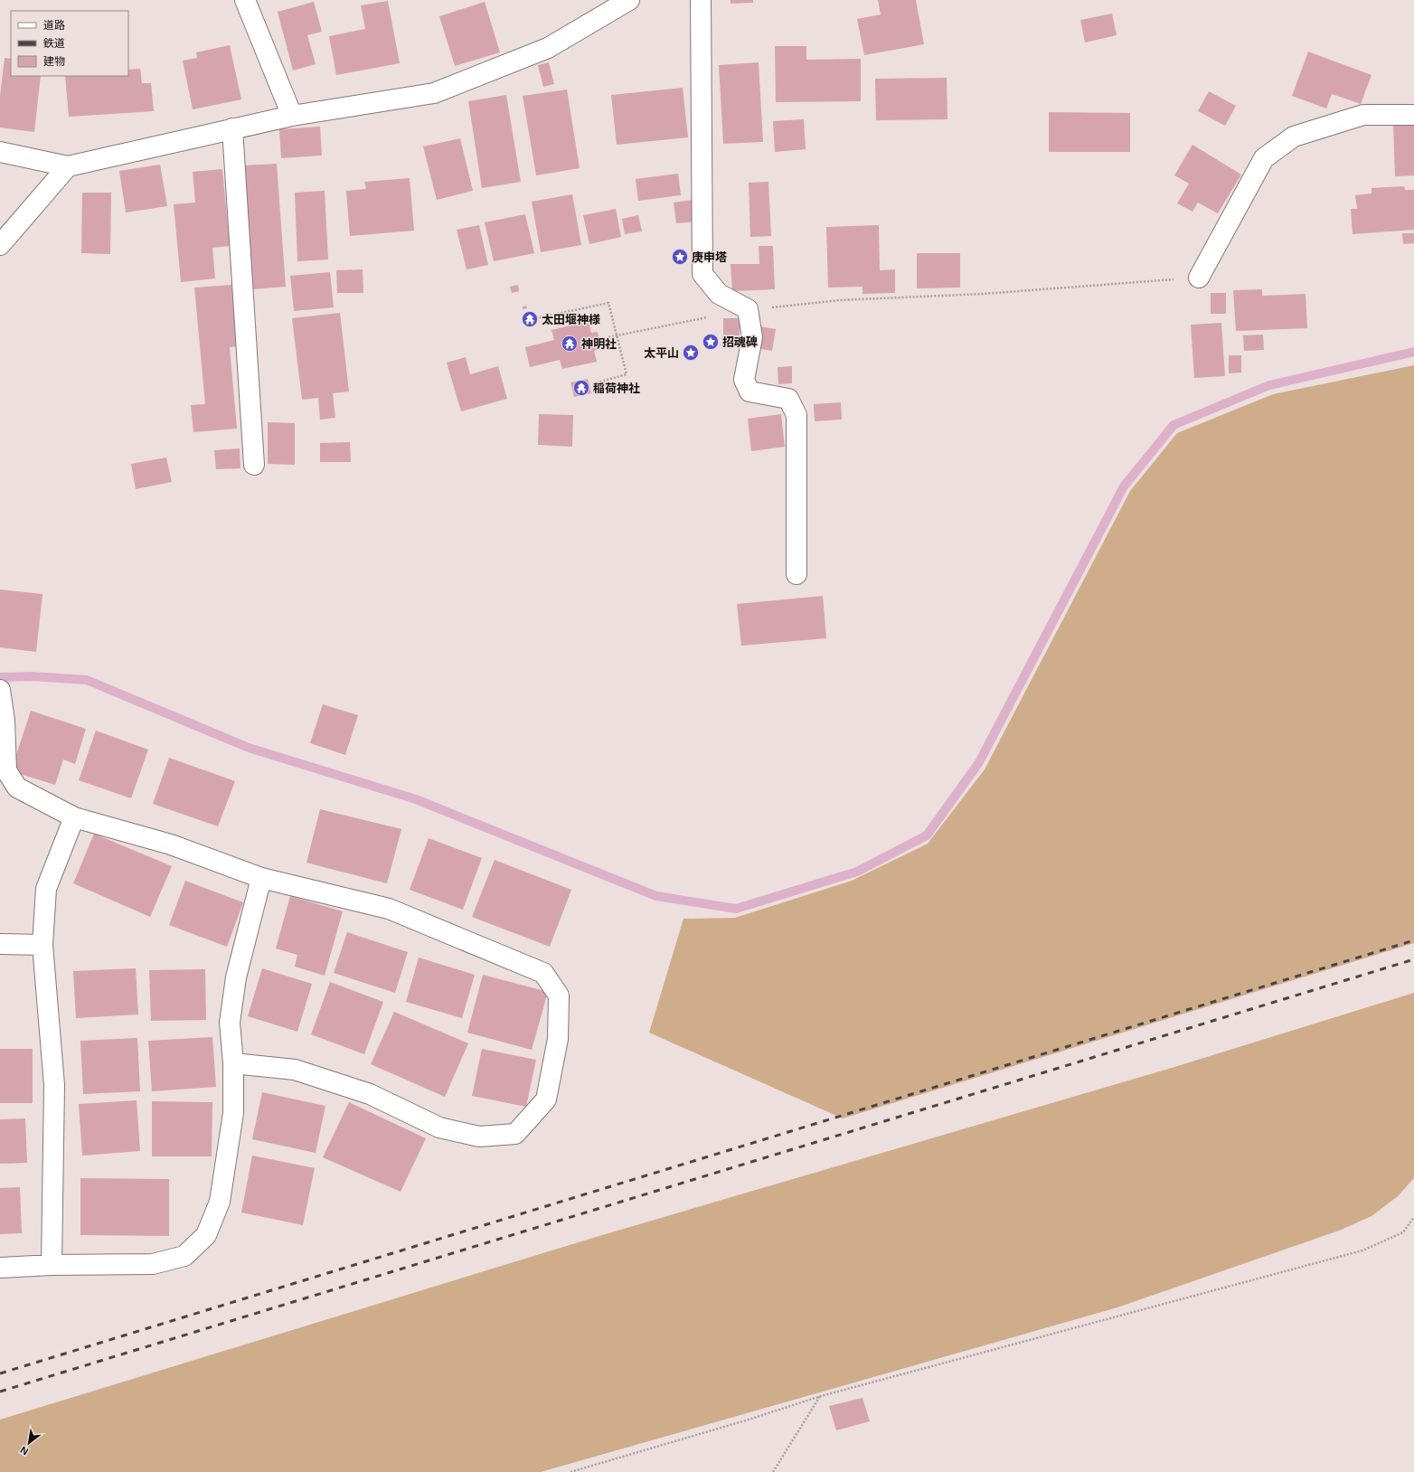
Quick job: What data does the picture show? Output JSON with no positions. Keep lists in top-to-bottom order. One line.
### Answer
{"places":{"place":["庚申塔","招魂碑","太平山"],"temple":["太田堰神様","神明社","稲荷神社"]},"legend":["道路","鉄道","建物"],"north":"bottom left"}
